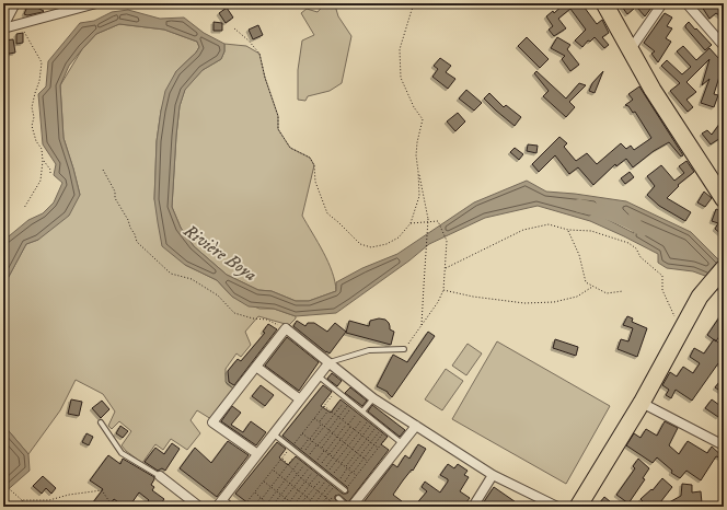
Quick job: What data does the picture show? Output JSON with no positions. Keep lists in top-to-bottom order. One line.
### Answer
{"water":["Rivière Boya"]}
